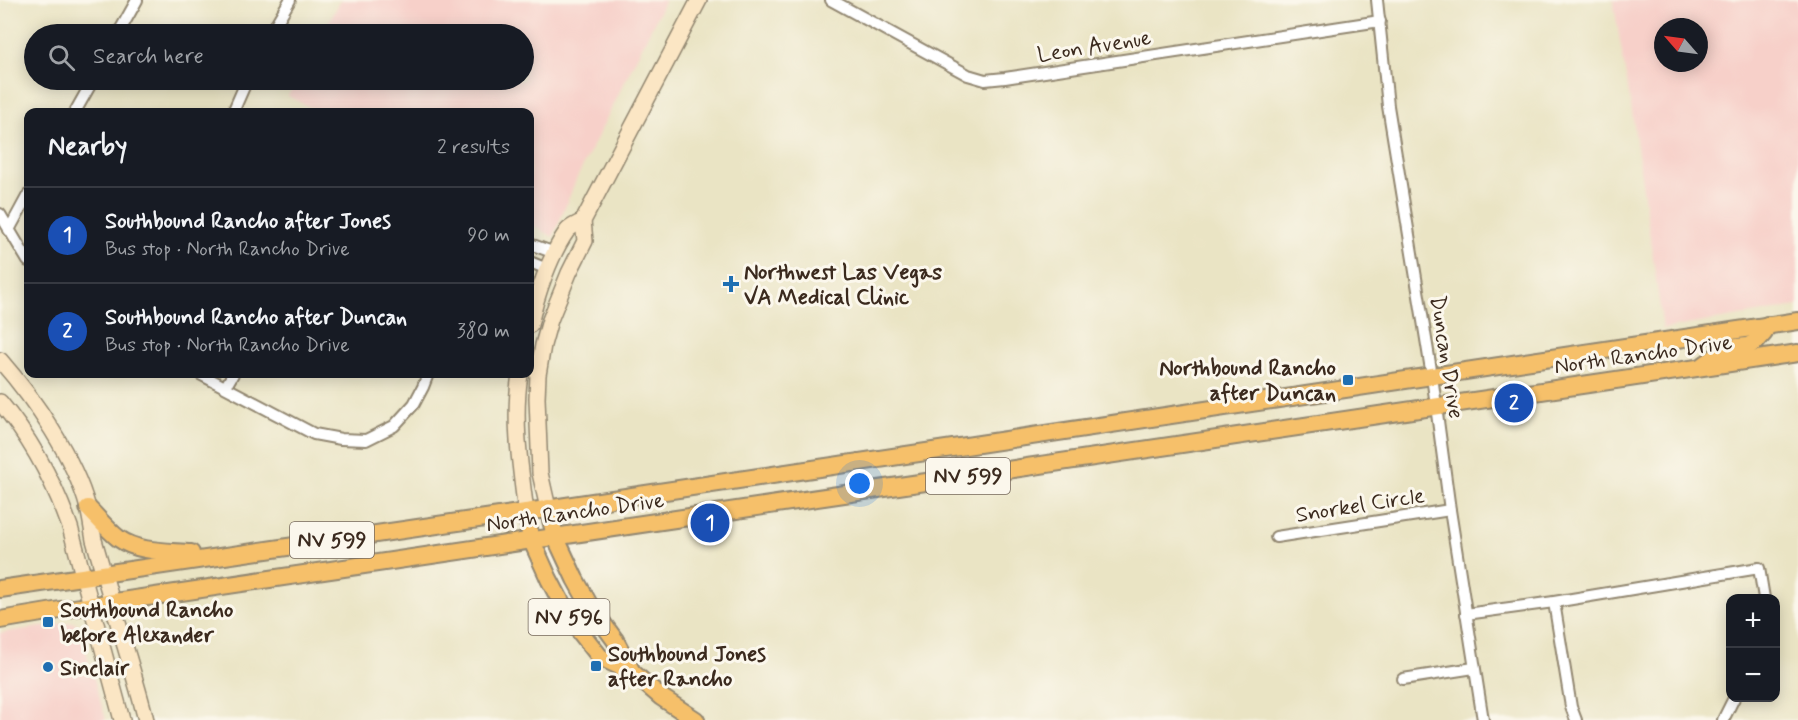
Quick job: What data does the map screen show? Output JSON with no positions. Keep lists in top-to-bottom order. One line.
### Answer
{"streets":{"main road":["North Rancho Drive","NV 599","NV 596"],"street":["Leon Avenue","Duncan Drive","Snorkel Circle"]},"crossings":[["Leon Avenue","Duncan Drive"],["North Rancho Drive","Duncan Drive"],["North Rancho Drive","NV 596"],["Duncan Drive","Snorkel Circle"]],"places":{"health":["Northwest Las Vegas VA Medical Clinic"],"transit":["Northbound Rancho after Duncan","Southbound Rancho before Alexander","Southbound Jones after Rancho"],"other":["Sinclair"]},"north":"top left","page":{"search":"Search here","heading":["Nearby","2 results"],"list":[{"mark":"1","name":"Southbound Rancho after Jones","note":"Bus stop · North Rancho Drive","value":"90 m"},{"mark":"2","name":"Southbound Rancho after Duncan","note":"Bus stop · North Rancho Drive","value":"380 m"}],"pins":["2","1"],"map_buttons":["+","−"]}}
